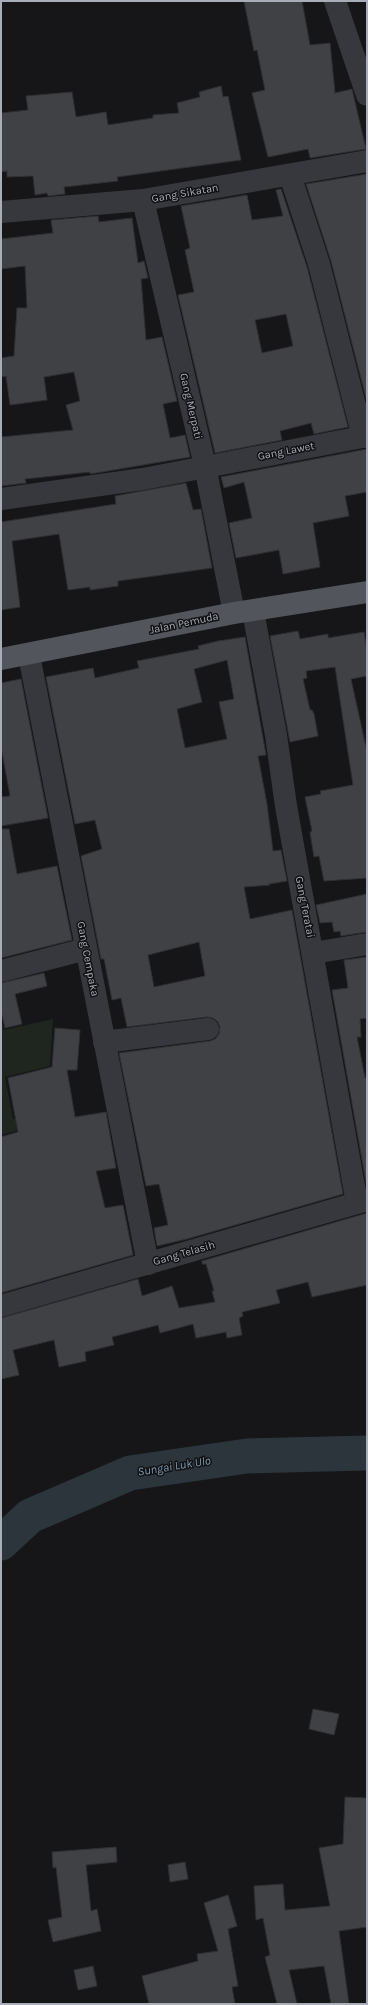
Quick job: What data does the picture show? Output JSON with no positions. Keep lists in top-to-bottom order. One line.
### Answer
{"streets":{"main road":["Jalan Pemuda"],"street":["Gang Sikatan","Gang Merpati","Gang Lawet","Gang Teratai","Gang Cempaka","Gang Telasih"]},"crossings":[["Gang Sikatan","Gang Merpati"],["Gang Merpati","Gang Lawet"],["Gang Merpati","Jalan Pemuda"],["Gang Merpati","Gang Teratai"],["Jalan Pemuda","Gang Teratai"],["Jalan Pemuda","Gang Cempaka"],["Gang Teratai","Gang Telasih"],["Gang Cempaka","Gang Telasih"]],"water":["Sungai Luk Ulo"]}
